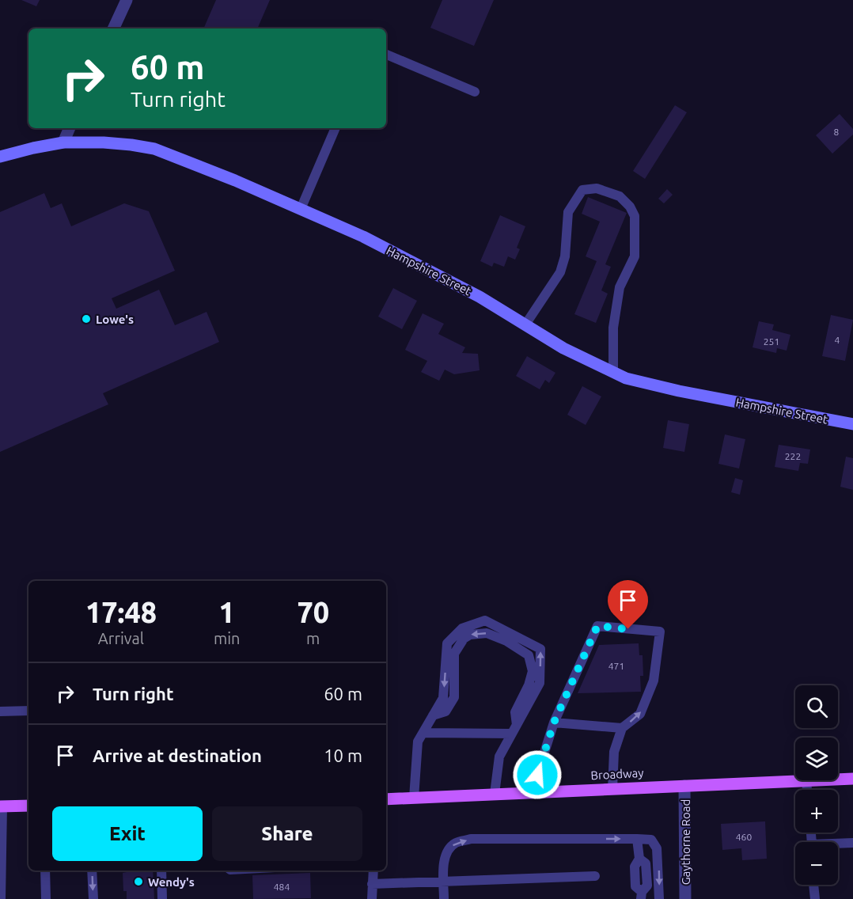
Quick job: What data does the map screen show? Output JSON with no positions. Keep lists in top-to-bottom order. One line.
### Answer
{"streets":{"main road":["Broadway"],"street":["Hampshire Street","Gaythorne Road"]},"crossings":[["Broadway","Gaythorne Road"]],"places":["Lowe's","Wendy's"],"house_numbers":["8","4","251","222","471","460","484"],"page":{"turn":["60 m","Turn right"],"eta":["17:48","Arrival","1","min","70","m"],"list":[{"name":"Turn right","value":"60 m"},{"name":"Arrive at destination","value":"10 m"}],"map_buttons":["+","−"],"buttons":["Exit","Share"]}}
